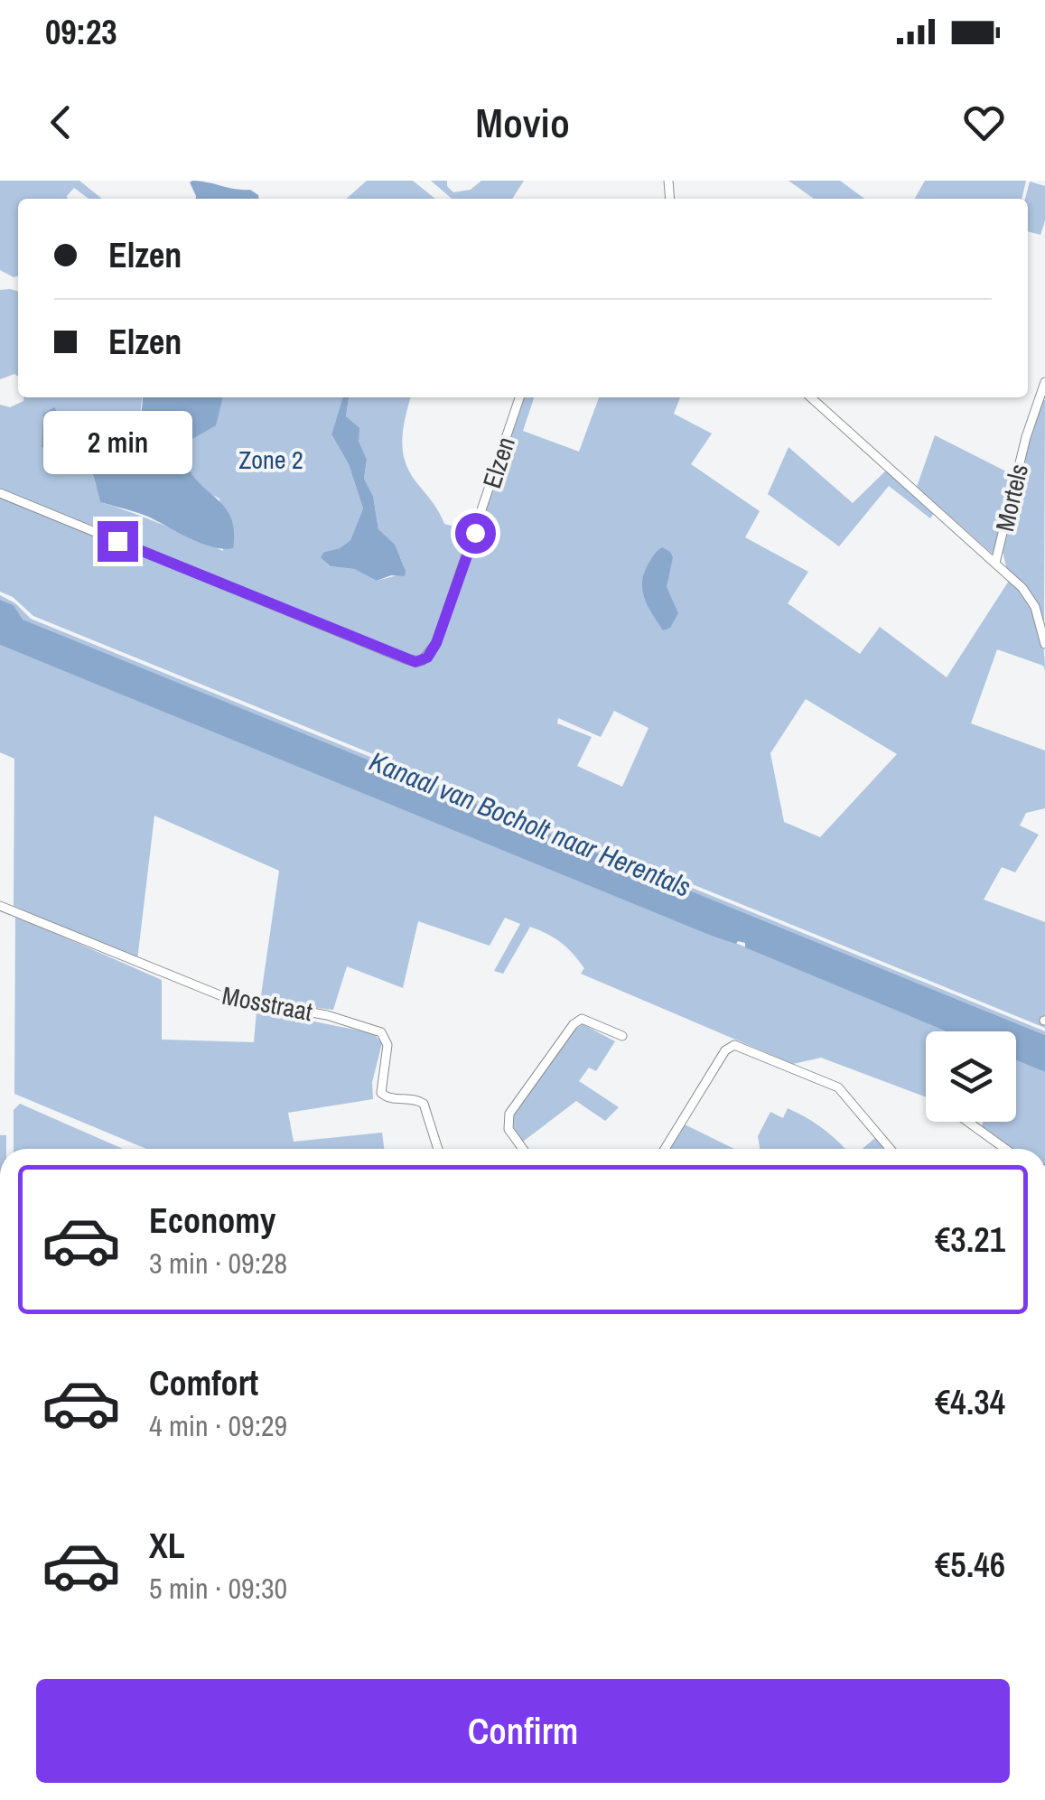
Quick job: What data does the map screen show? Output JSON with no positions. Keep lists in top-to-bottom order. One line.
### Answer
{"streets":{"street":["Elzen","Mortels","Mosstraat"]},"water":["Kanaal van Bocholt naar Herentals"],"parks":["Zone 2"],"page":{"status":"09:23","header":"Movio","banner":["Elzen","Elzen"],"bubble":"2 min","list":[{"name":"Economy","note":"3 min · 09:28","value":"€3.21"},{"name":"Comfort","note":"4 min · 09:29","value":"€4.34"},{"name":"XL","note":"5 min · 09:30","value":"€5.46"}],"buttons":"Confirm"}}
